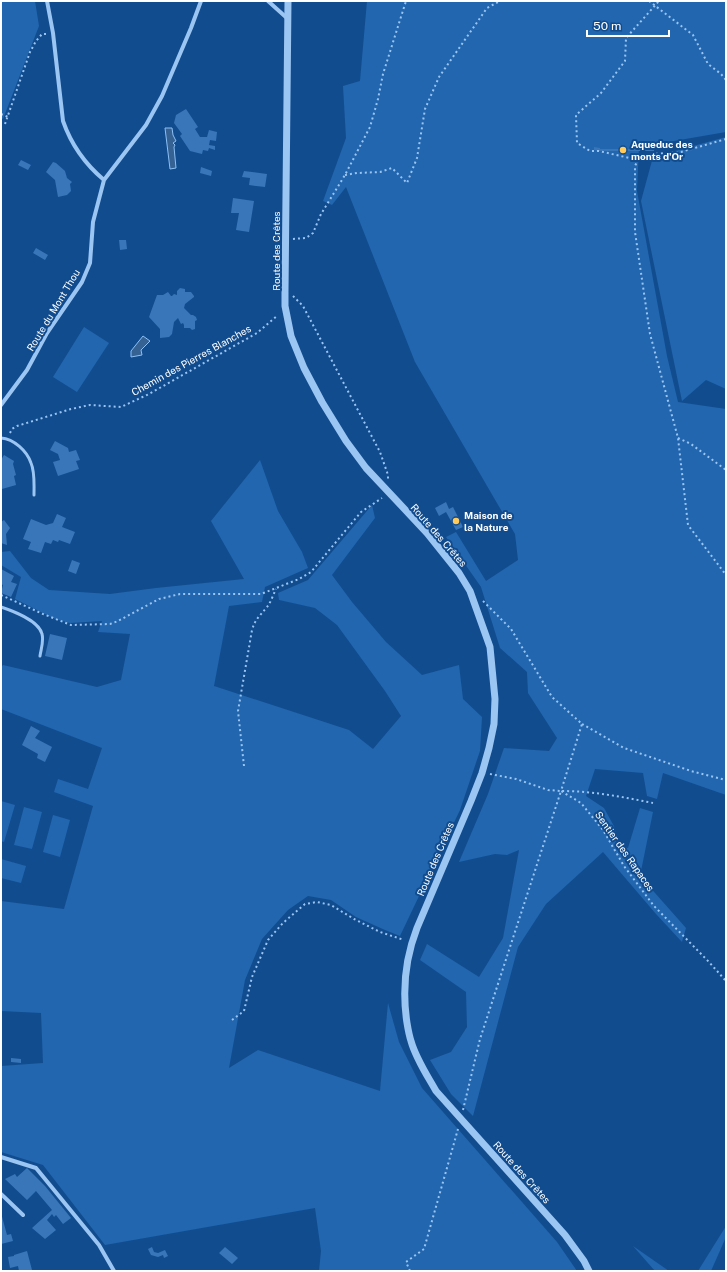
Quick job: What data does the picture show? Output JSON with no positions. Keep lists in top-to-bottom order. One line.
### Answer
{"streets":{"street":["Route des Crêtes","Route du Mont Thou"],"path":["Chemin des Pierres Blanches","Sentier des Rapaces"]},"crossings":[["Route des Crêtes","Chemin des Pierres Blanches"]],"places":["Aqueduc des monts d'Or","Maison de la Nature"],"scale_bar":"50 m"}
